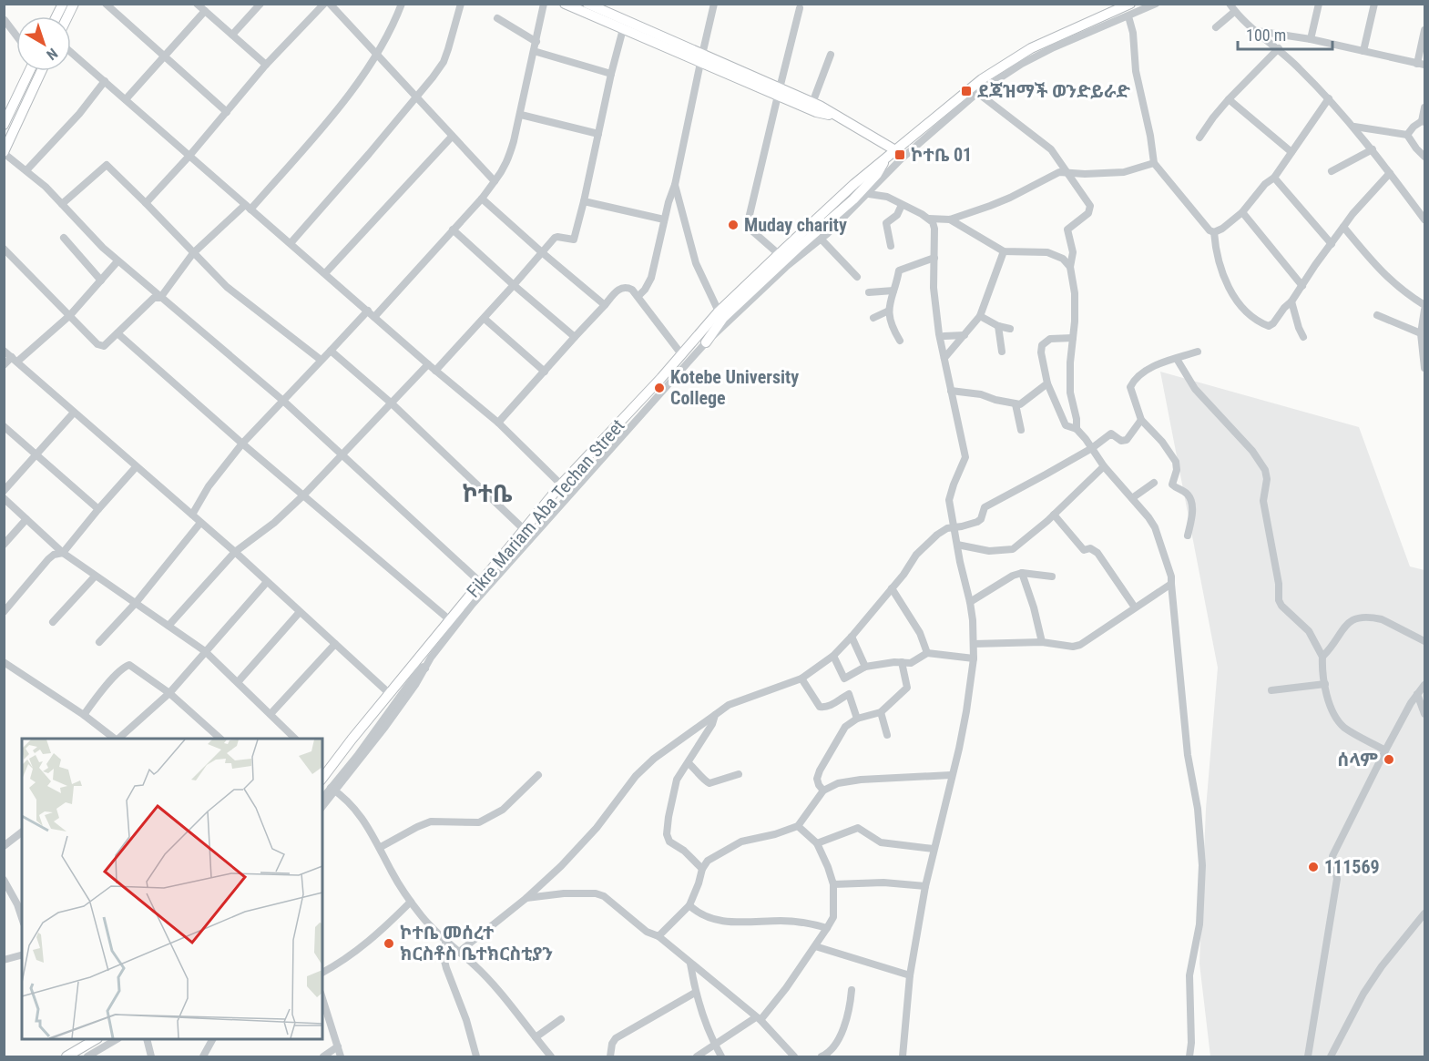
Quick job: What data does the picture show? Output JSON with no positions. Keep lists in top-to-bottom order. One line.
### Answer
{"streets":{"main road":["Fikre Mariam Aba Techan Street"]},"districts":["ኮተቤ"],"places":{"transit":["ደጃዝማች ወንድይራድ","ኮተቤ 01"],"other":["Muday charity","Kotebe University College","ሰላም","111569","ኮተቤ መሰረተ ክርስቶስ ቤተክርስቲያን"]},"scale_bar":"100 m","north":"bottom right"}
